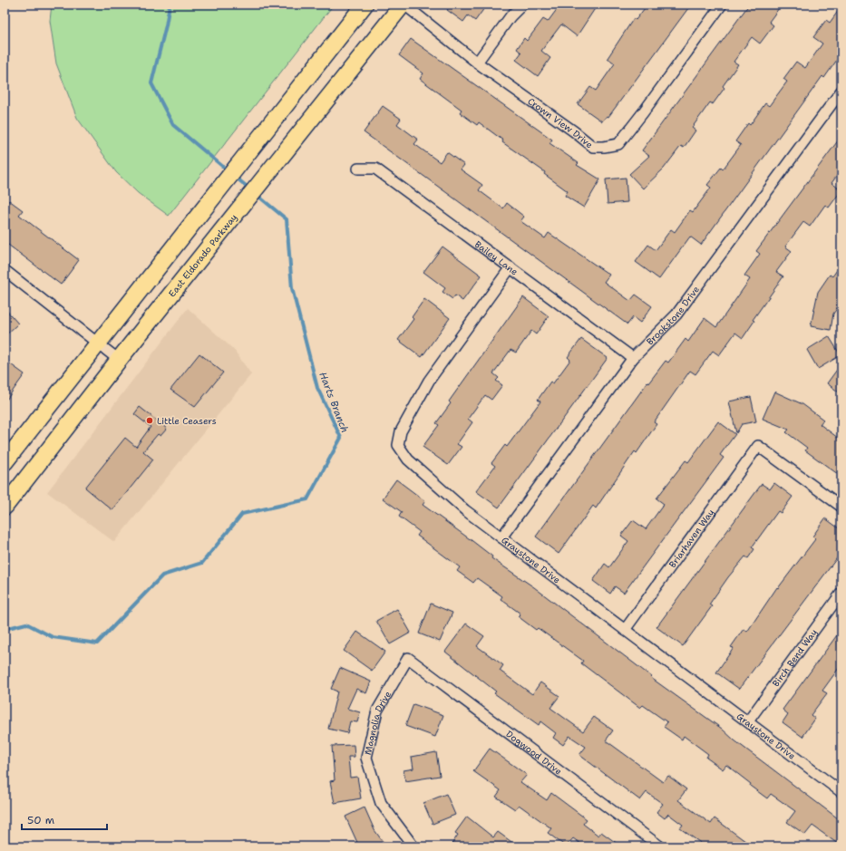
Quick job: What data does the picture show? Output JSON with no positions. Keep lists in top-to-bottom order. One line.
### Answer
{"streets":{"main road":["East Eldorado Parkway"],"street":["Crown View Drive","Bailey Lane","Brookstone Drive","Briarhaven Way","Graystone Drive","Birch Bend Way","Magnolia Drive","Dogwood Drive"]},"crossings":[["Crown View Drive","East Eldorado Parkway"],["Bailey Lane","Brookstone Drive"],["Bailey Lane","Graystone Drive"],["Brookstone Drive","Graystone Drive"],["Briarhaven Way","Graystone Drive"],["Graystone Drive","Birch Bend Way"],["Magnolia Drive","Dogwood Drive"]],"water":["Harts Branch"],"places":["Little Ceasers"],"scale_bar":"50 m"}
